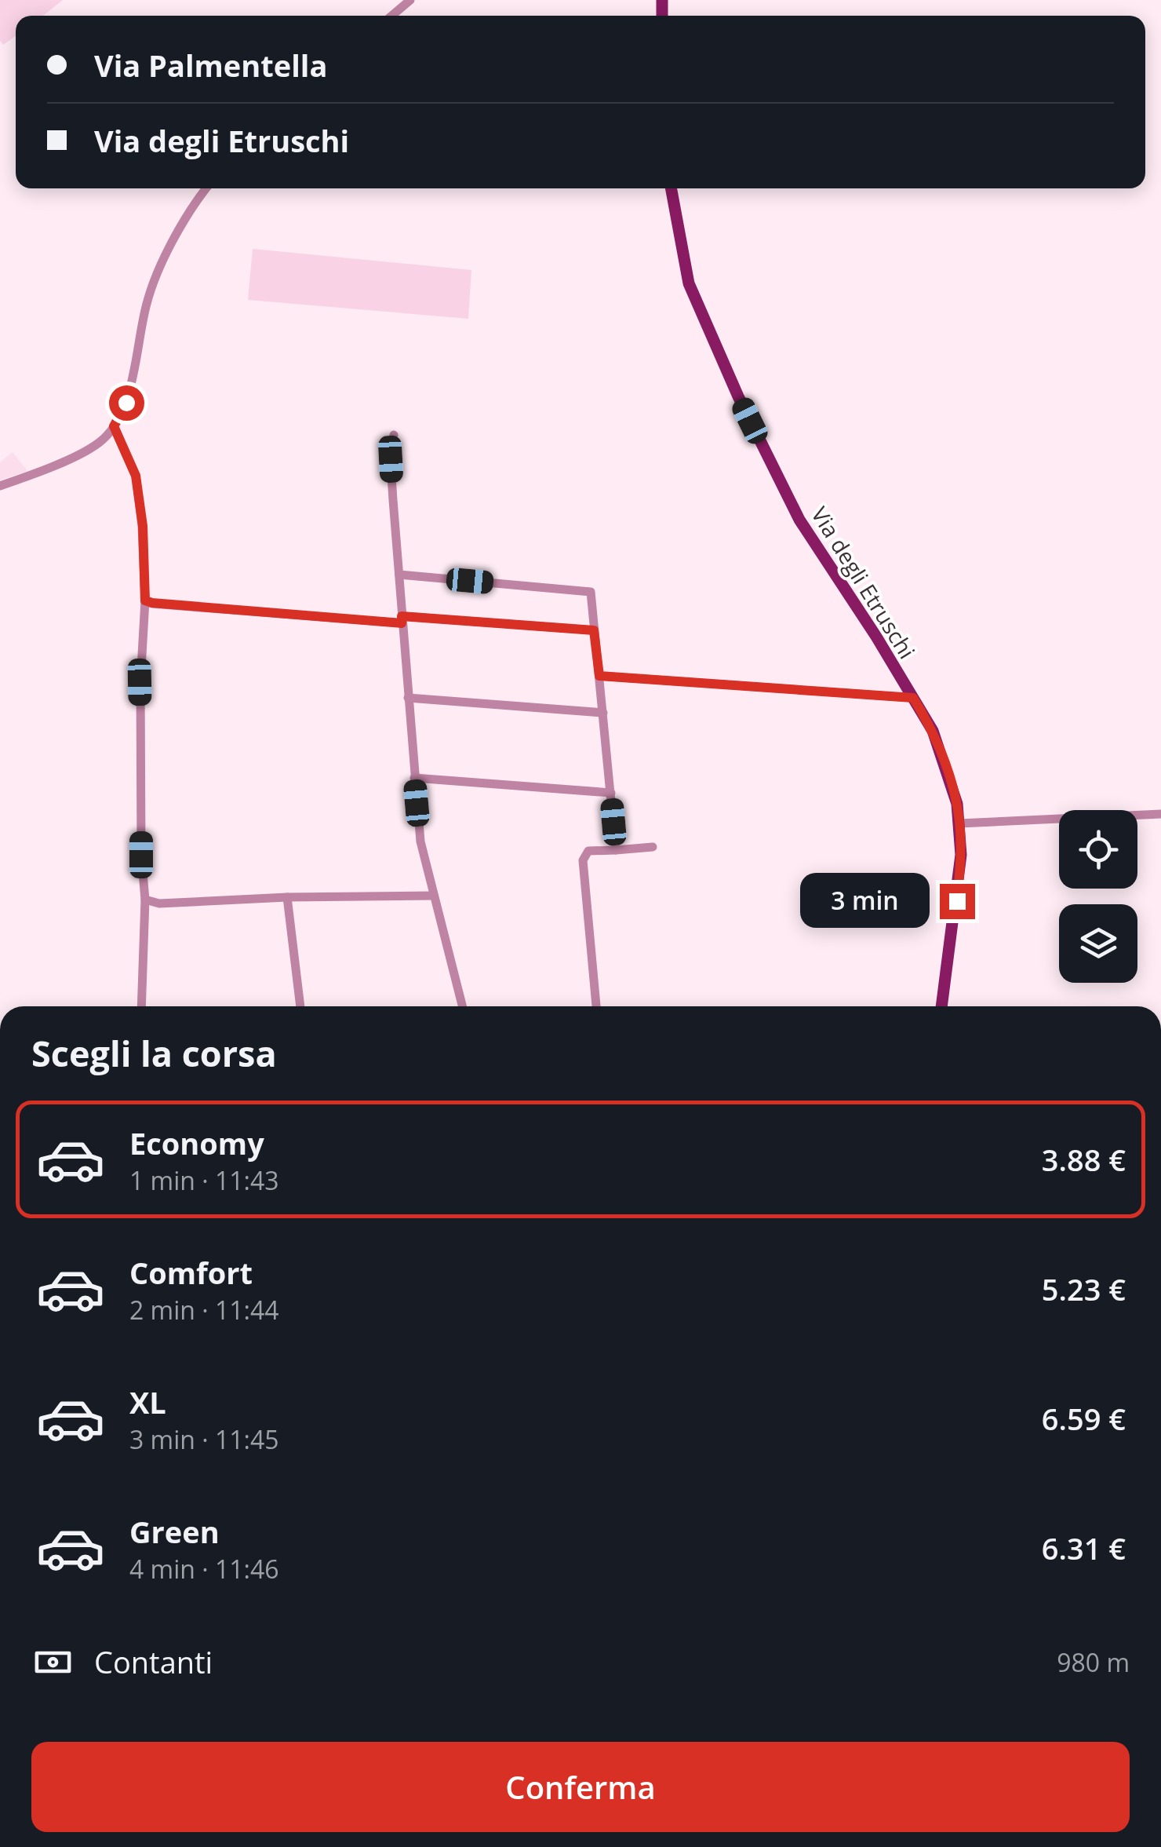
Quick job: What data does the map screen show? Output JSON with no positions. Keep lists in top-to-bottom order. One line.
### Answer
{"streets":{"main road":["Via degli Etruschi"]},"page":{"banner":["Via Palmentella","Via degli Etruschi"],"bubble":"3 min","heading":"Scegli la corsa","list":[{"name":"Economy","note":"1 min · 11:43","value":"3.88 €"},{"name":"Comfort","note":"2 min · 11:44","value":"5.23 €"},{"name":"XL","note":"3 min · 11:45","value":"6.59 €"},{"name":"Green","note":"4 min · 11:46","value":"6.31 €"}],"pay":["Contanti","980 m"],"buttons":"Conferma"}}
